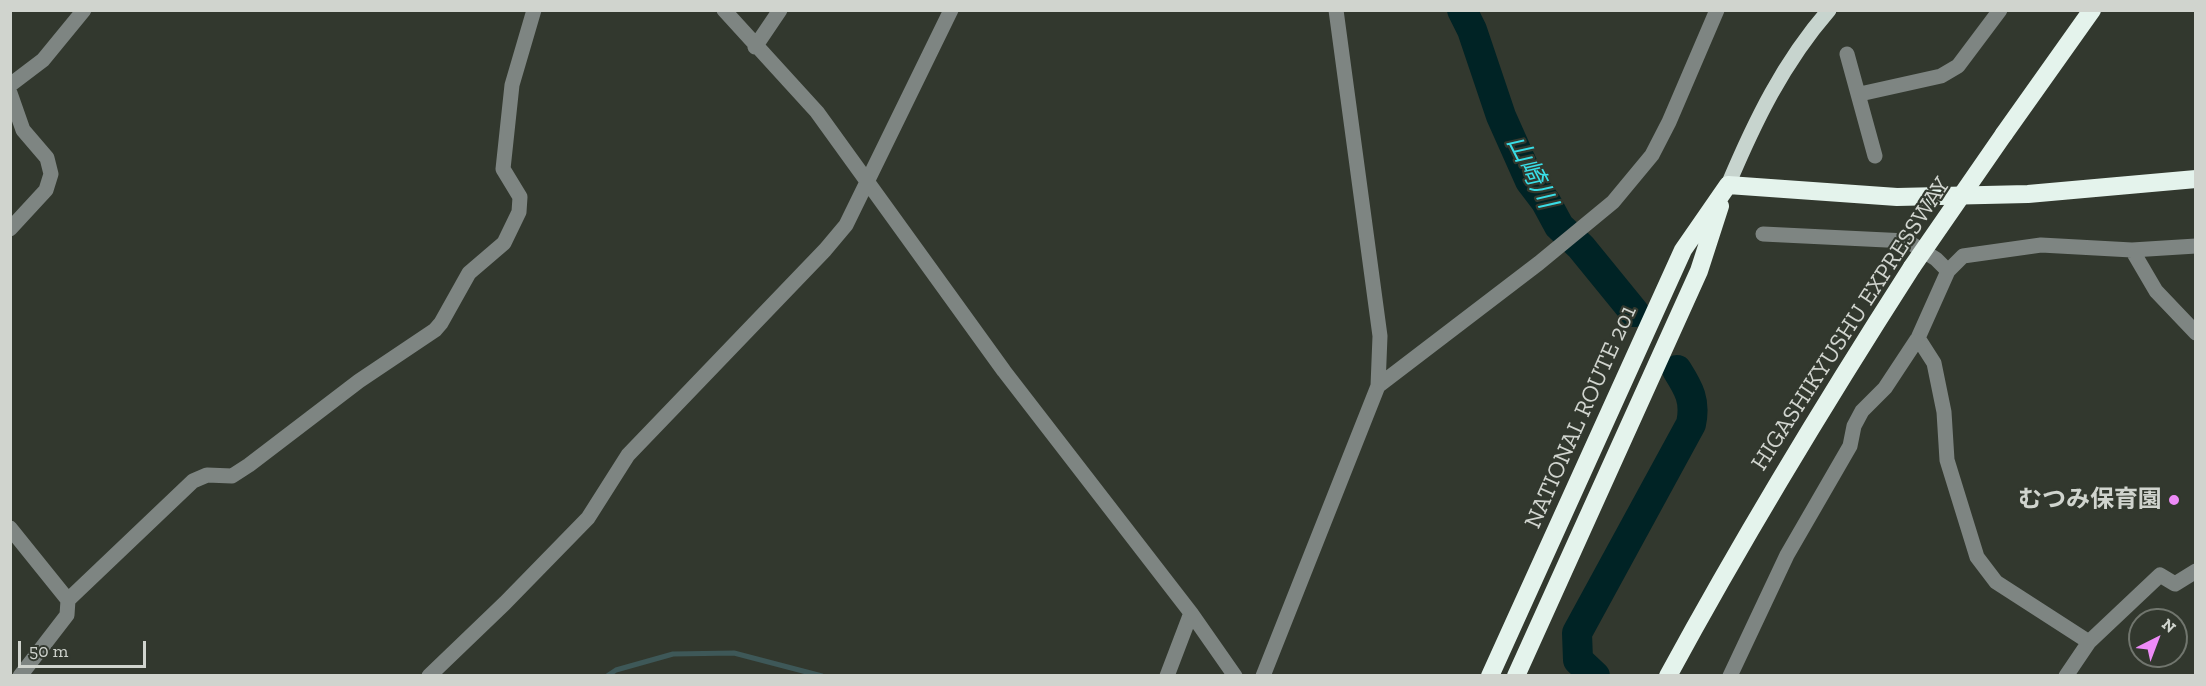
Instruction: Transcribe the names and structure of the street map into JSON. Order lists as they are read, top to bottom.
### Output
{
  "streets": {
    "highway": ["HIGASHIKYUSHU EXPRESSWAY", "NATIONAL ROUTE 201"]
  },
  "water": ["山崎川"],
  "places": ["むつみ保育園"],
  "scale_bar": "50 m",
  "north": "top right"
}
